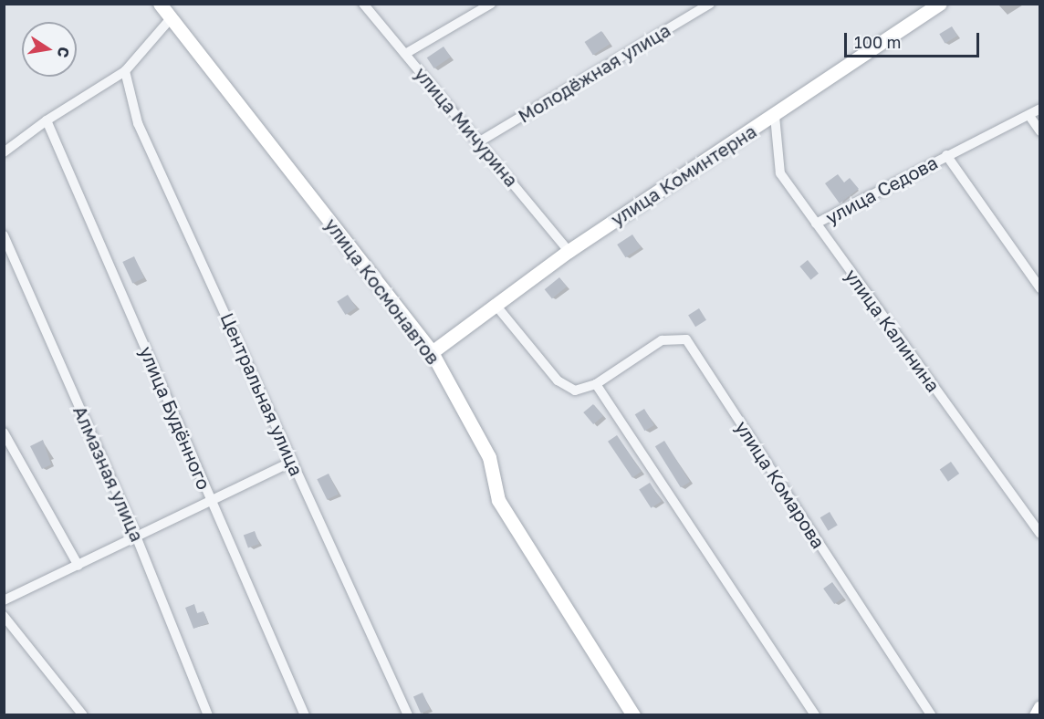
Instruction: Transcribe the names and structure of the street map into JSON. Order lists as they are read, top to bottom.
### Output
{
  "streets": {
    "street": [
      "Молодёжная улица",
      "улица Мичурина",
      "улица Коминтерна",
      "улица Седова",
      "улица Космонавтов",
      "улица Калинина",
      "Центральная улица",
      "улица Будённого",
      "Алмазная улица",
      "улица Комарова"
    ]
  },
  "crossings": [
    ["Молодёжная улица", "улица Мичурина"],
    ["улица Мичурина", "улица Коминтерна"],
    ["улица Коминтерна", "улица Космонавтов"],
    ["улица Коминтерна", "улица Калинина"],
    ["улица Коминтерна", "улица Комарова"],
    ["улица Седова", "улица Калинина"]
  ],
  "scale_bar": "100 m",
  "north": "right"
}
